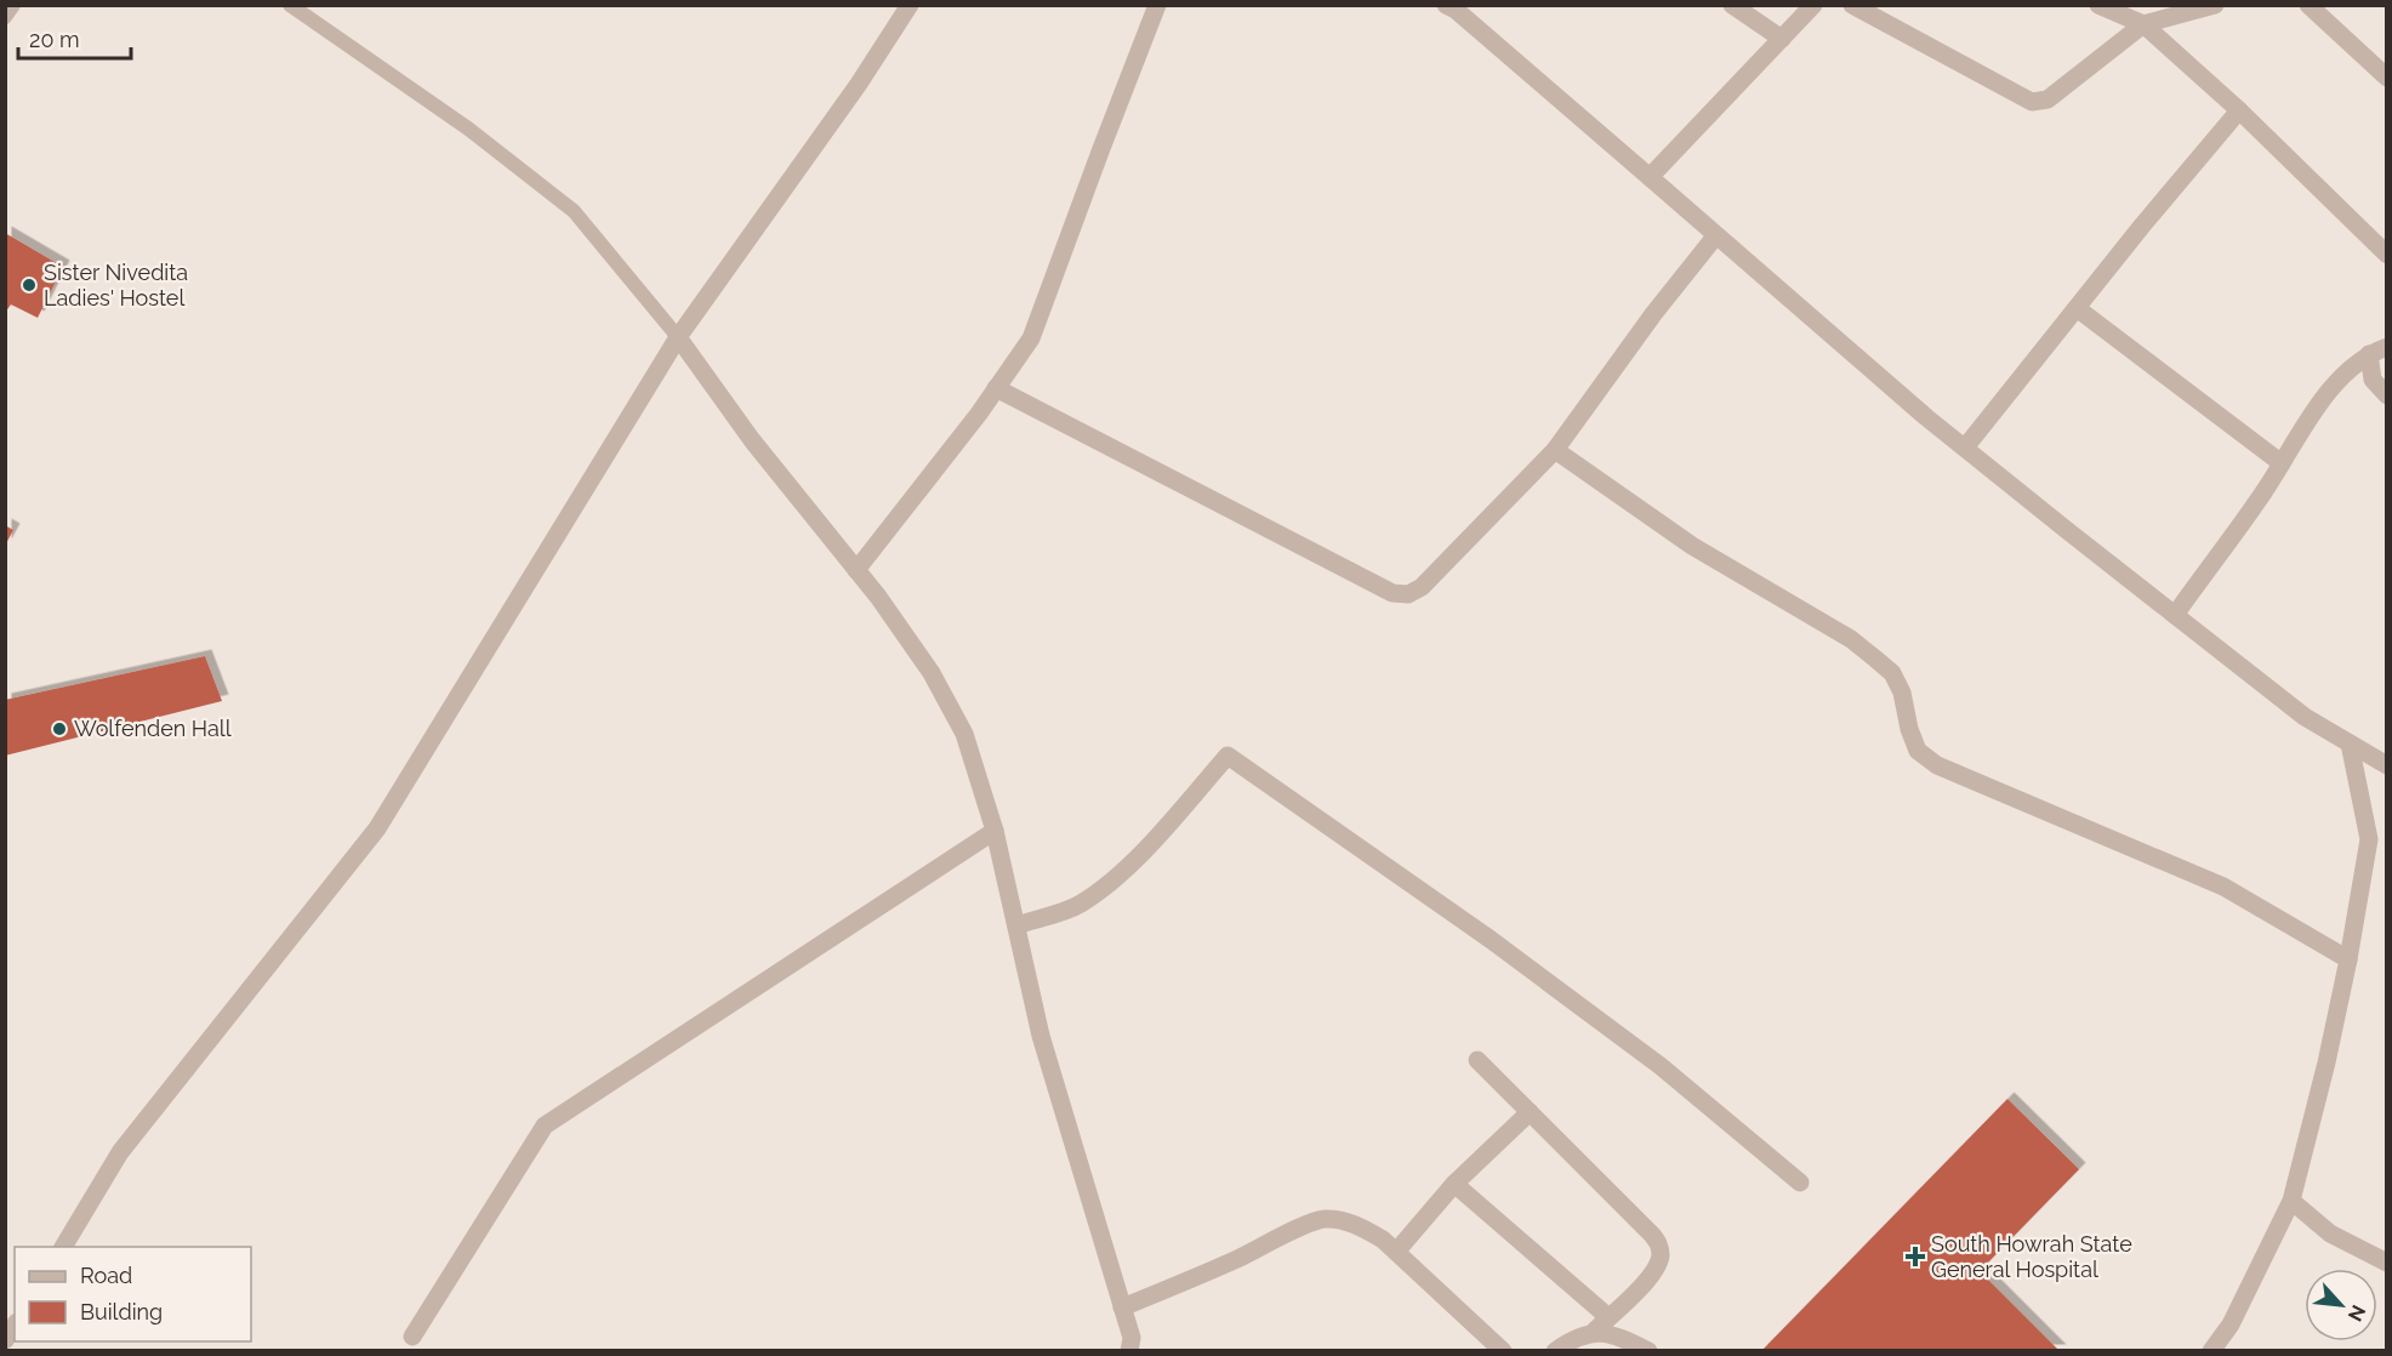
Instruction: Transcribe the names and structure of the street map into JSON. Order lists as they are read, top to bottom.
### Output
{
  "places": {
    "other": ["Sister Nivedita Ladies' Hostel", "Wolfenden Hall"],
    "health": ["South Howrah State General Hospital"]
  },
  "legend": ["Road", "Building"],
  "scale_bar": "20 m",
  "north": "bottom right"
}
